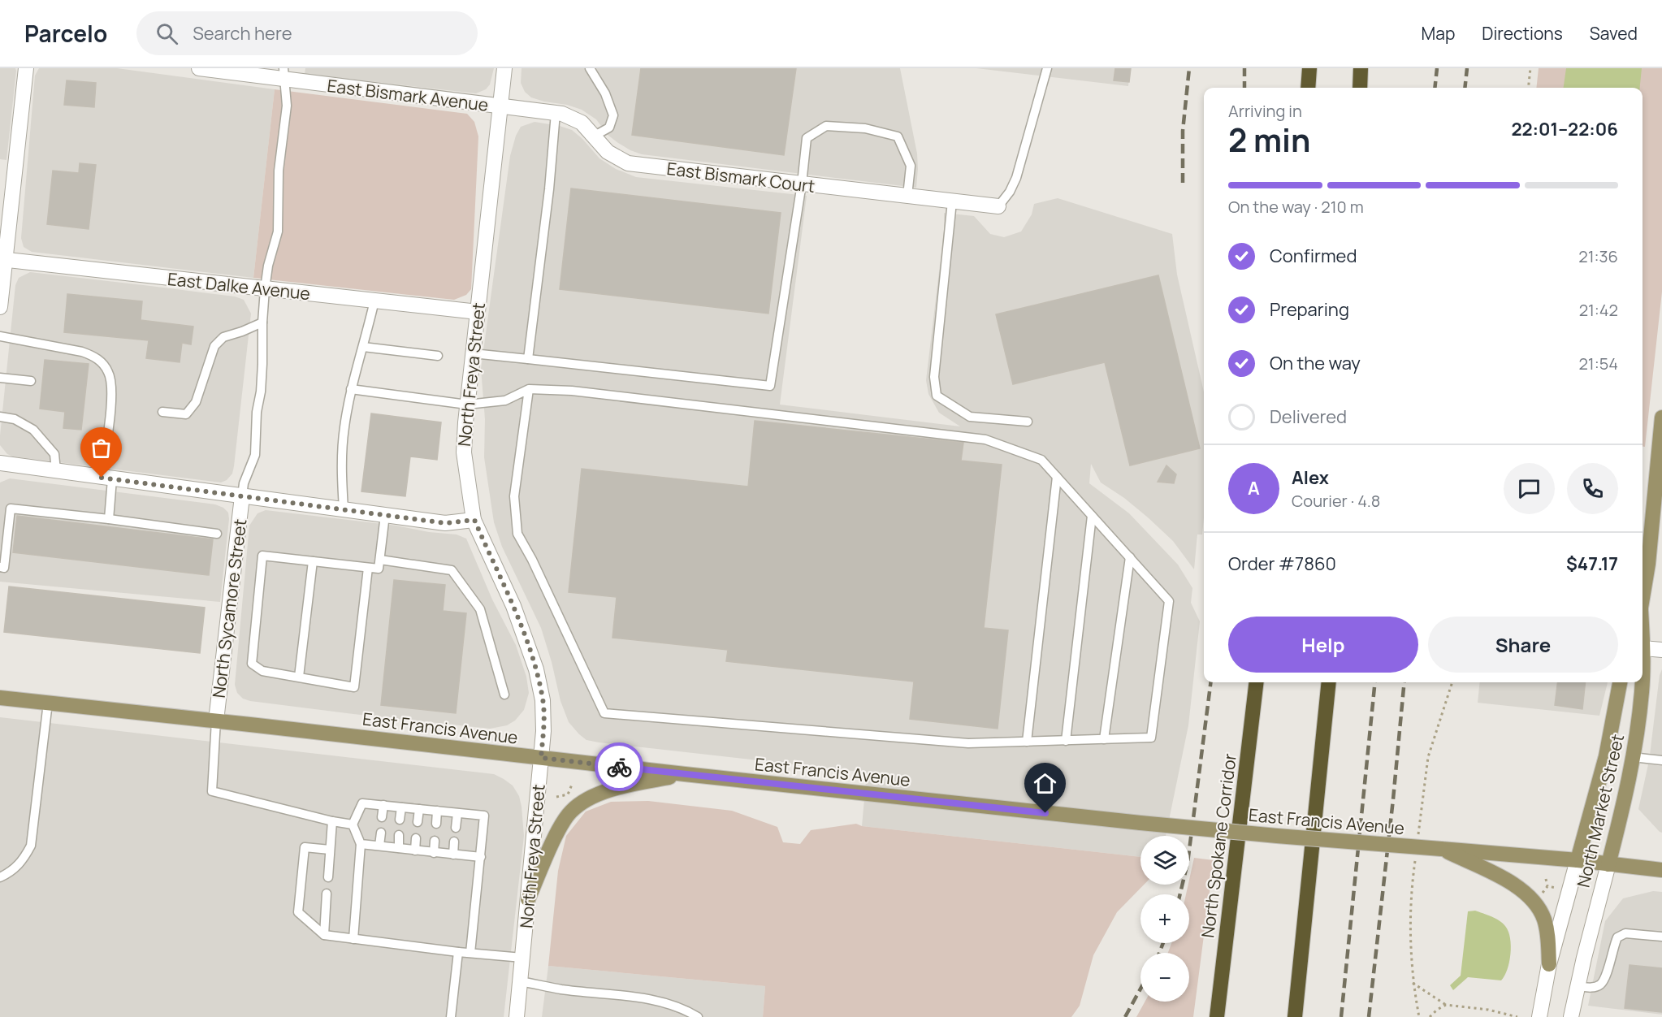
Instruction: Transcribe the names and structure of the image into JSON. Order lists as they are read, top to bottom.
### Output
{
  "streets": {
    "highway": ["North Spokane Corridor"],
    "main road": ["East Francis Avenue", "North Market Street"],
    "street": [
      "East Bismark Avenue",
      "East Bismark Court",
      "East Dalke Avenue",
      "North Freya Street",
      "North Sycamore Street"
    ]
  },
  "crossings": [
    ["East Bismark Avenue", "East Bismark Court"],
    ["East Bismark Avenue", "North Freya Street"],
    ["East Bismark Court", "North Freya Street"],
    ["East Dalke Avenue", "North Freya Street"],
    ["North Freya Street", "East Francis Avenue"],
    ["North Sycamore Street", "East Francis Avenue"],
    ["East Francis Avenue", "North Market Street"]
  ],
  "page": {
    "header": "Parcelo",
    "search": "Search here",
    "nav": ["Map", "Directions", "Saved"],
    "heading": ["2 min", "Arriving in", "22:01–22:06"],
    "panel": [
      "Alex",
      "Courier · 4.8",
      "Order #7860",
      "$47.17"
    ],
    "bar": "On the way · 210 m",
    "list": [
      ["Confirmed", "21:36"],
      ["Preparing", "21:42"],
      ["On the way", "21:54"],
      "Delivered"
    ],
    "round": "A",
    "buttons": ["Help", "Share"],
    "map_buttons": ["+", "−"]
  }
}
